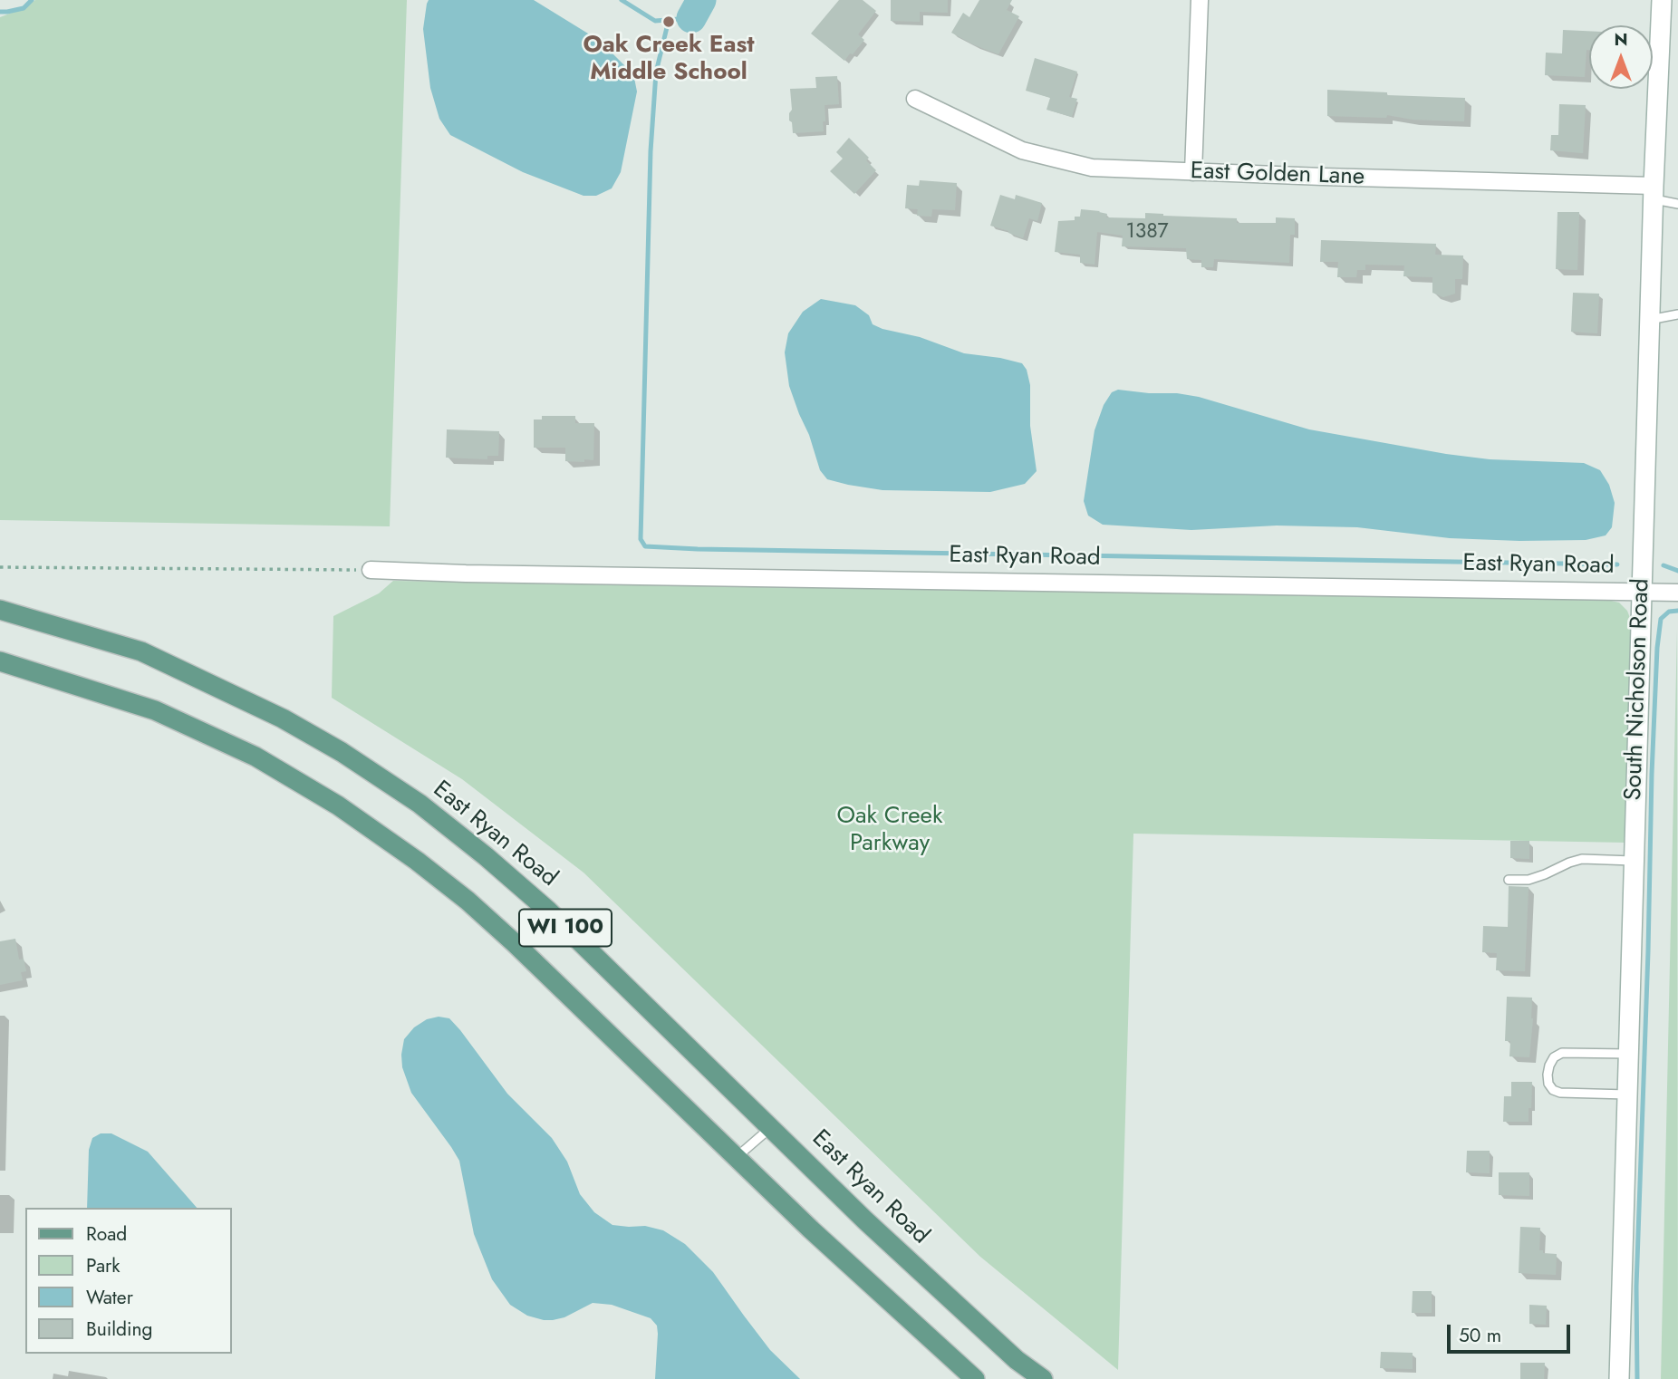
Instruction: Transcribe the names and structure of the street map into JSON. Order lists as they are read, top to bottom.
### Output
{
  "streets": {
    "main road": ["East Ryan Road", "WI 100"],
    "street": ["East Golden Lane", "South Nicholson Road"]
  },
  "crossings": [
    ["East Golden Lane", "South Nicholson Road"],
    ["East Ryan Road", "South Nicholson Road"]
  ],
  "parks": ["Oak Creek Parkway"],
  "places": ["Oak Creek East Middle School"],
  "house_numbers": ["1387"],
  "legend": [
    "Road",
    "Park",
    "Water",
    "Building"
  ],
  "scale_bar": "50 m",
  "north": "top"
}
